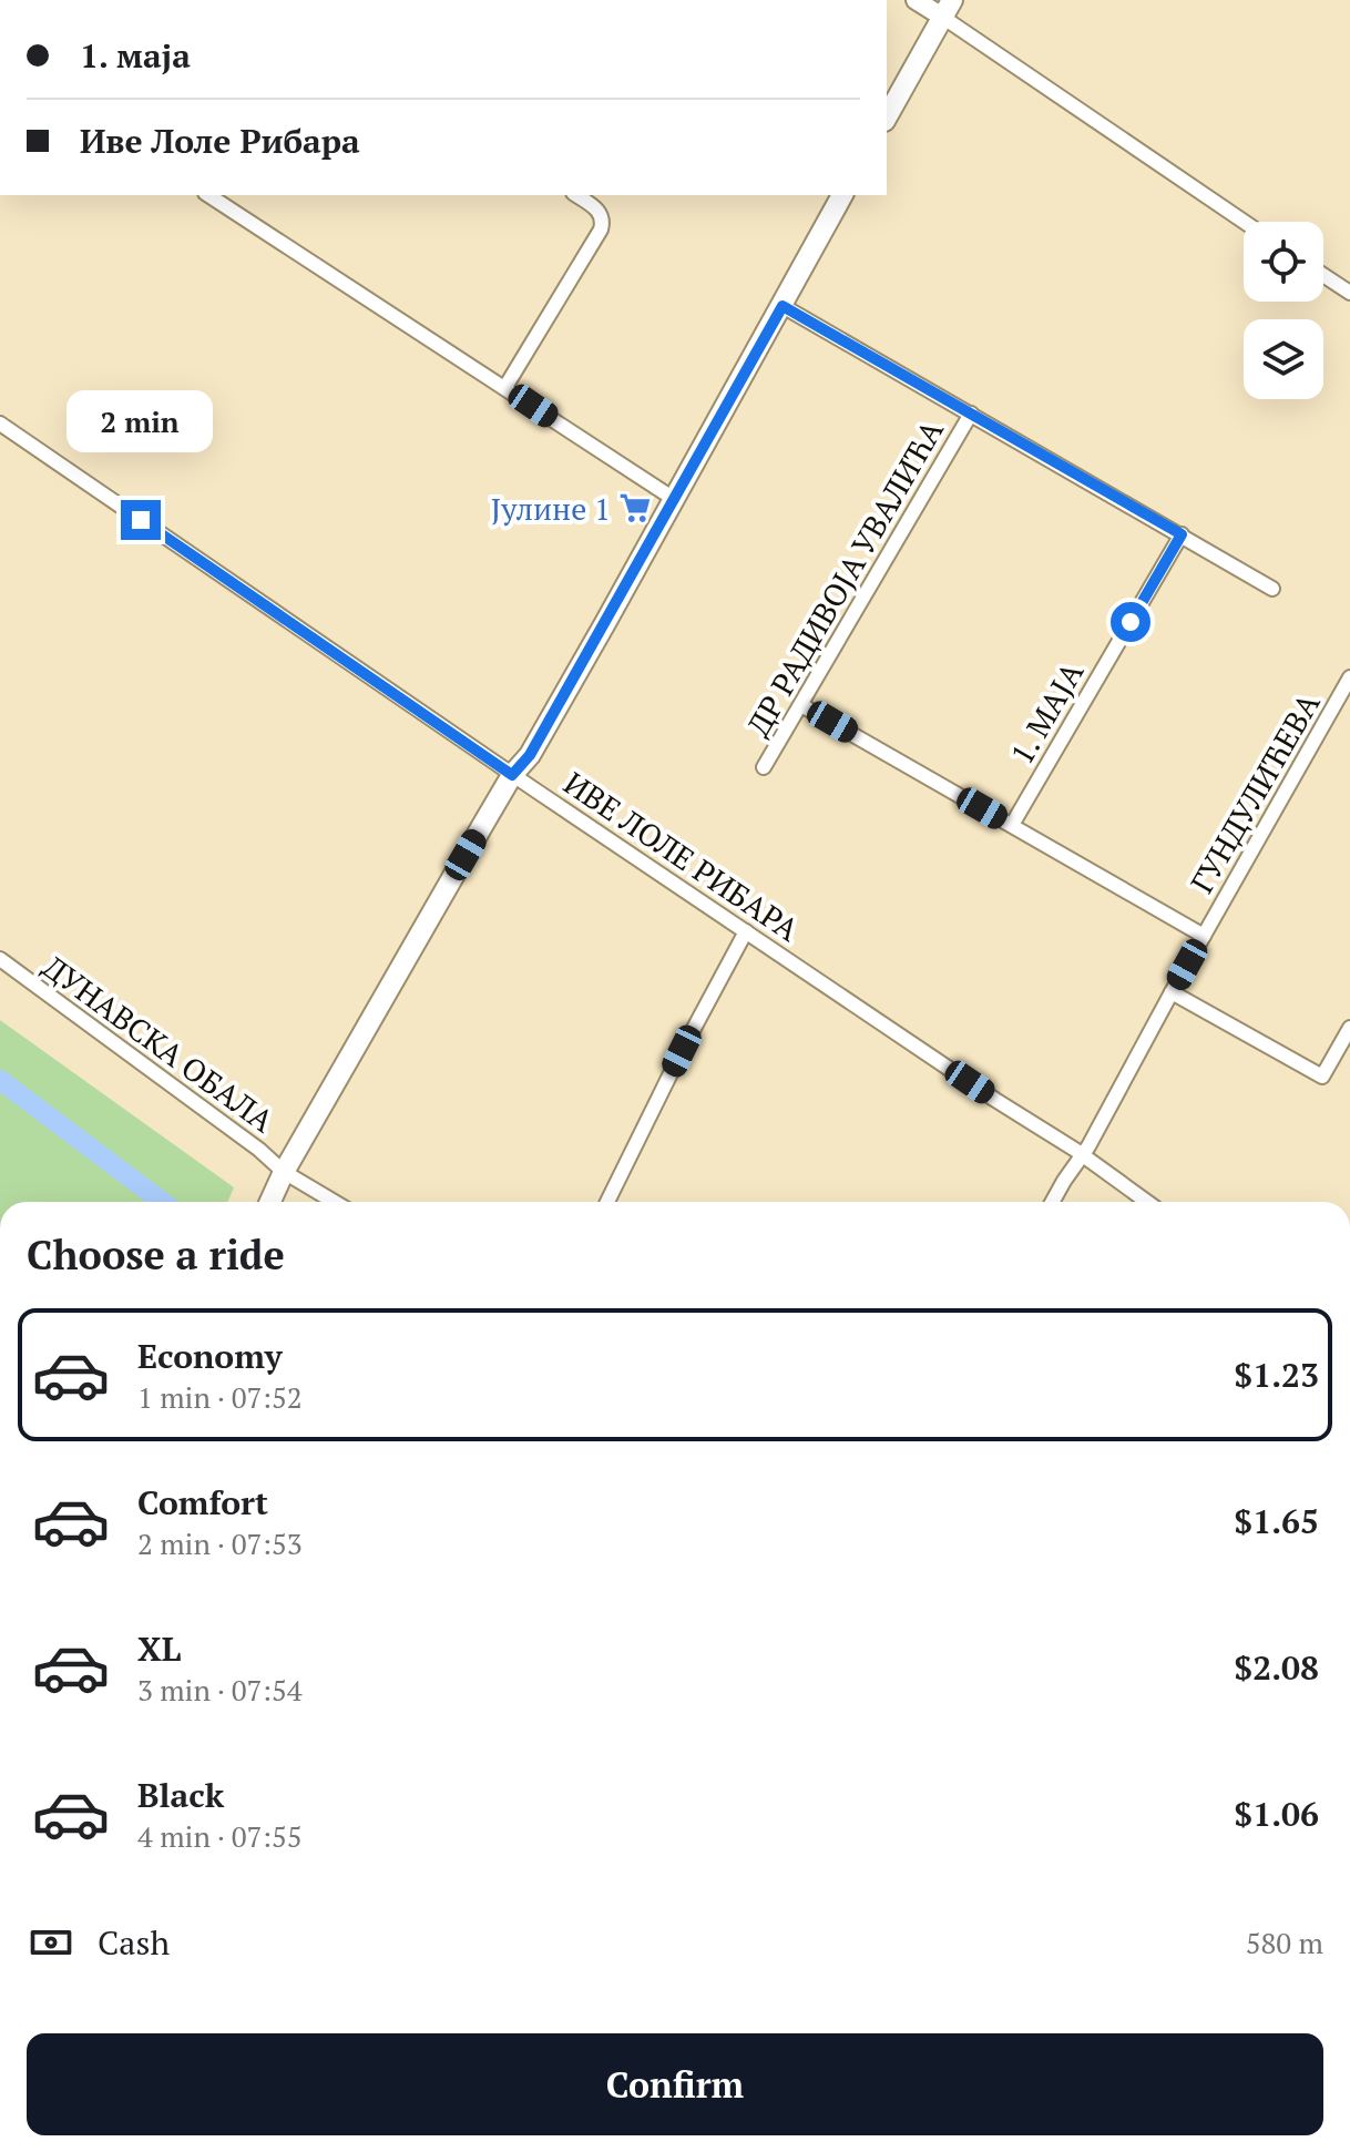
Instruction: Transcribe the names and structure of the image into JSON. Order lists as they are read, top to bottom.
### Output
{
  "streets": {
    "street": [
      "ДР РАДИВОЈА УВАЛИЋА",
      "1. МАЈА",
      "ГУНДУЛИЋЕВА",
      "ИВЕ ЛОЛЕ РИБАРА",
      "ДУНАВСКА ОБАЛА"
    ]
  },
  "crossings": [
    ["ГУНДУЛИЋЕВА", "ИВЕ ЛОЛЕ РИБАРА"]
  ],
  "places": {
    "supermarket": ["Јулине 1"]
  },
  "page": {
    "banner": ["1. маја", "Иве Лоле Рибара"],
    "bubble": "2 min",
    "heading": "Choose a ride",
    "list": [
      {
        "name": "Economy",
        "note": "1 min · 07:52",
        "value": "$1.23"
      },
      {
        "name": "Comfort",
        "note": "2 min · 07:53",
        "value": "$1.65"
      },
      {
        "name": "XL",
        "note": "3 min · 07:54",
        "value": "$2.08"
      },
      {
        "name": "Black",
        "note": "4 min · 07:55",
        "value": "$1.06"
      }
    ],
    "pay": ["Cash", "580 m"],
    "buttons": "Confirm"
  }
}
